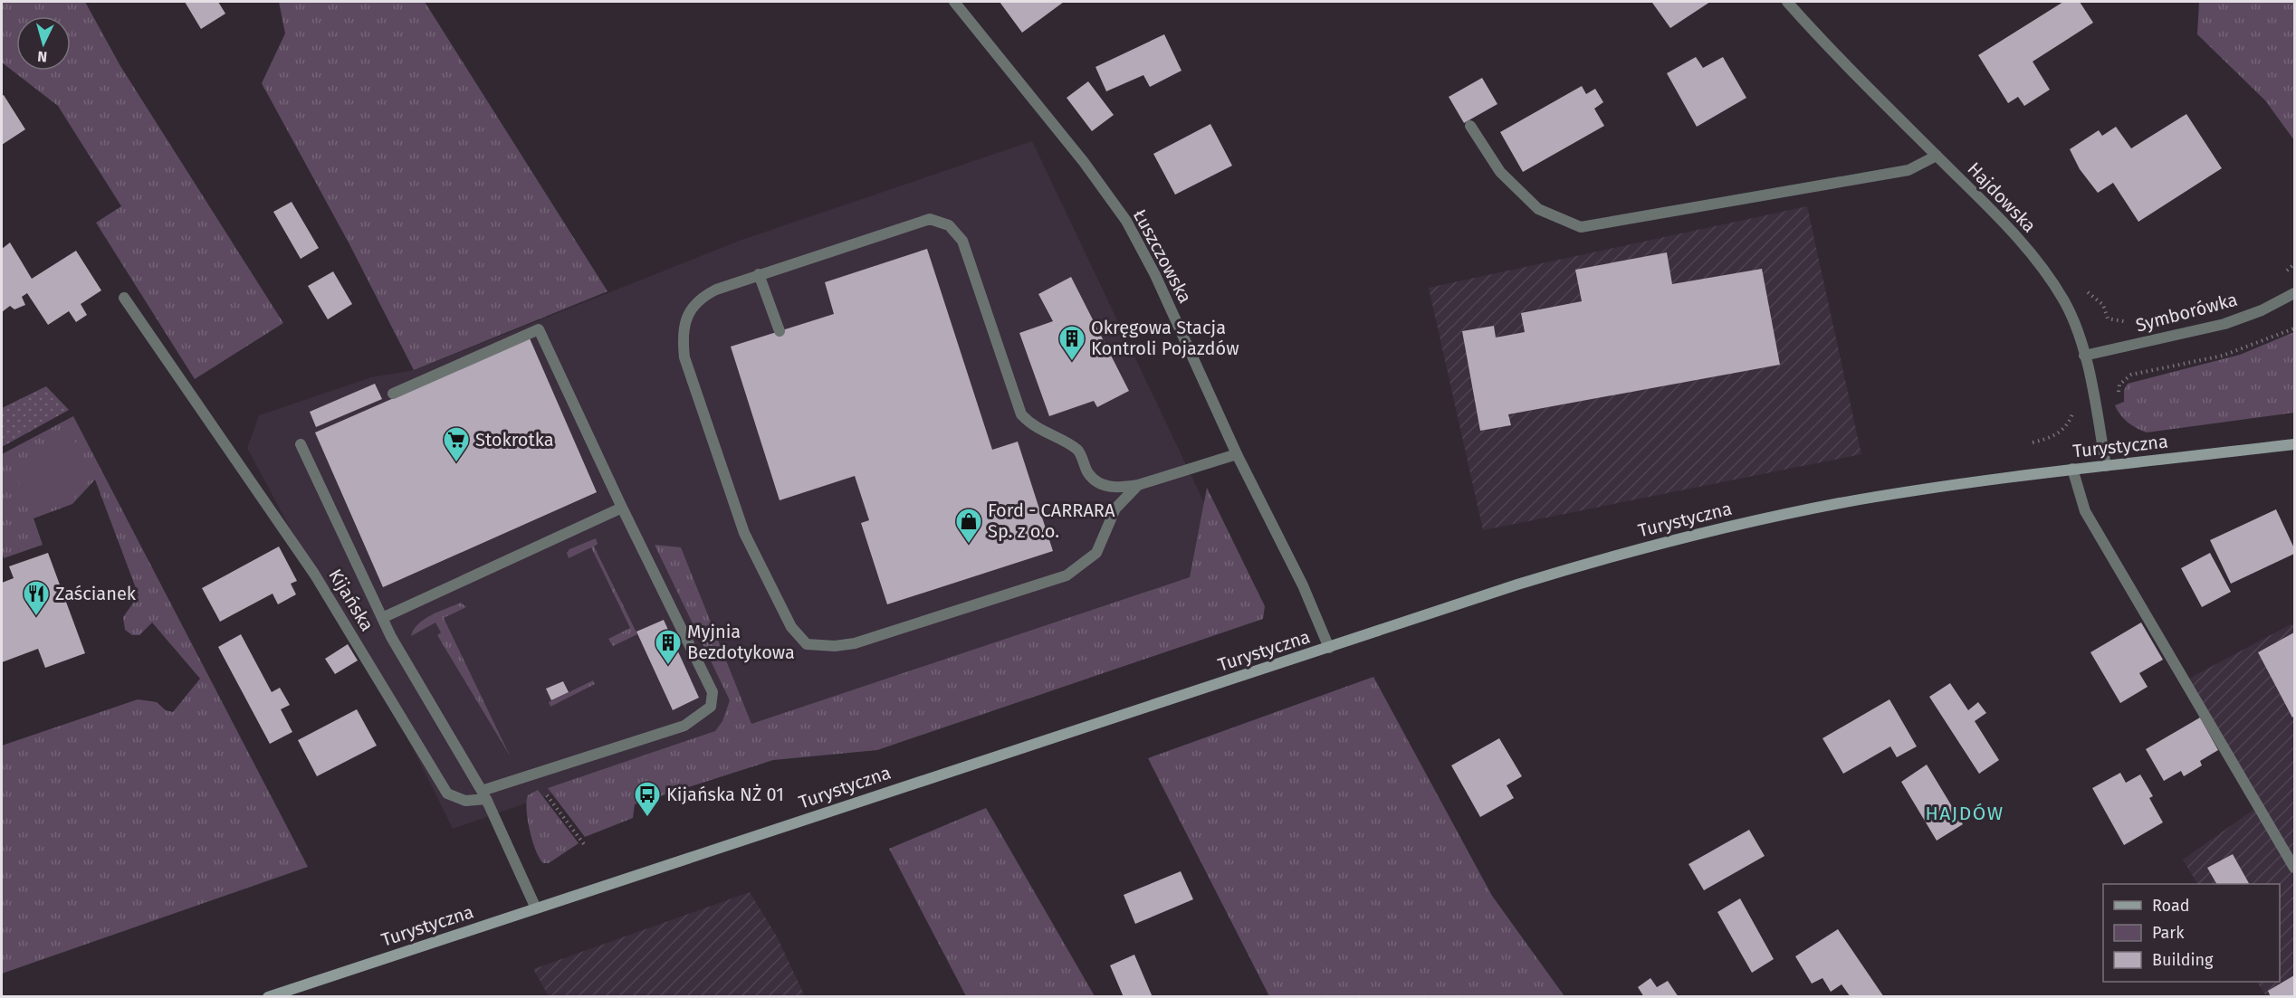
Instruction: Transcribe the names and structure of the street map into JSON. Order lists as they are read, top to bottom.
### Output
{
  "streets": {
    "main road": ["Turystyczna"],
    "street": [
      "Hajdowska",
      "Łuszczowska",
      "Symborówka",
      "Kijańska"
    ]
  },
  "crossings": [
    ["Hajdowska", "Symborówka"],
    ["Hajdowska", "Turystyczna"],
    ["Łuszczowska", "Turystyczna"]
  ],
  "districts": ["HAJDÓW"],
  "places": {
    "building": ["Okręgowa Stacja Kontroli Pojazdów", "Myjnia Bezdotykowa"],
    "supermarket": ["Stokrotka"],
    "shop": ["Ford - CARRARA Sp. z o.o."],
    "restaurant": ["Zaścianek"],
    "bus stop": ["Kijańska NŻ 01"]
  },
  "legend": ["Road", "Park", "Building"],
  "north": "bottom"
}
